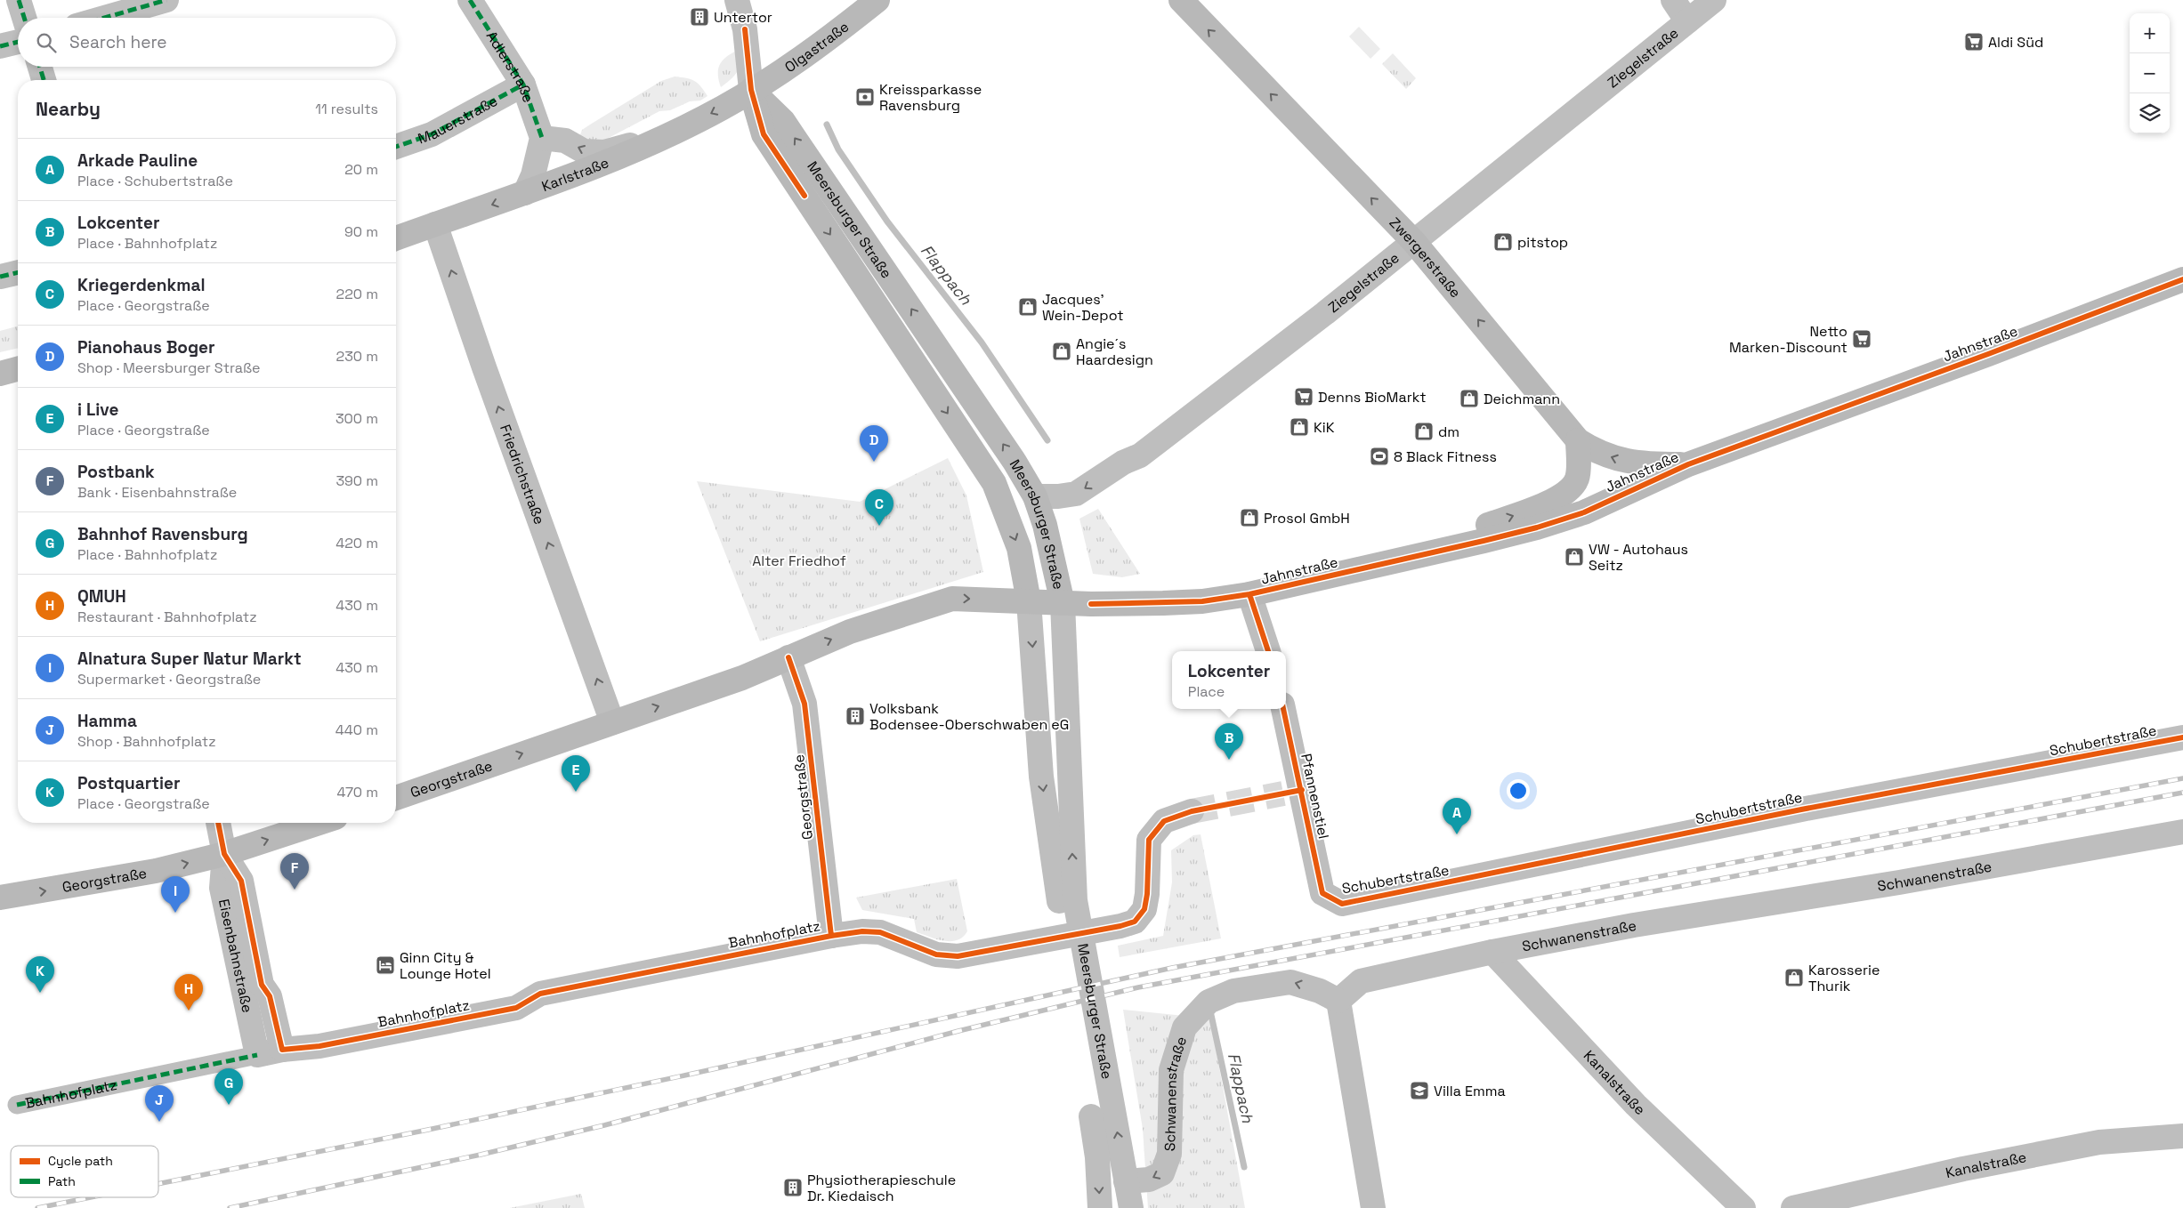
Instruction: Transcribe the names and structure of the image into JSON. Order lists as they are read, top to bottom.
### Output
{
  "streets": {
    "main road": [
      "Olgastraße",
      "Karlstraße",
      "Meersburger Straße",
      "Zwergerstraße",
      "Jahnstraße",
      "Georgstraße"
    ],
    "street": [
      "Ziegelstraße",
      "Adlerstraße",
      "Mauerstraße",
      "Friedrichstraße",
      "Schubertstraße",
      "Pfannenstiel",
      "Schwanenstraße",
      "Bahnhofplatz",
      "Eisenbahnstraße",
      "Kanalstraße"
    ]
  },
  "crossings": [
    ["Olgastraße", "Karlstraße"],
    ["Olgastraße", "Meersburger Straße"],
    ["Ziegelstraße", "Meersburger Straße"],
    ["Ziegelstraße", "Zwergerstraße"],
    ["Adlerstraße", "Mauerstraße"],
    ["Karlstraße", "Meersburger Straße"],
    ["Karlstraße", "Friedrichstraße"],
    ["Meersburger Straße", "Jahnstraße"],
    ["Meersburger Straße", "Georgstraße"],
    ["Meersburger Straße", "Schwanenstraße"],
    ["Zwergerstraße", "Jahnstraße"],
    ["Jahnstraße", "Georgstraße"],
    ["Friedrichstraße", "Georgstraße"],
    ["Schubertstraße", "Pfannenstiel"],
    ["Georgstraße", "Bahnhofplatz"],
    ["Georgstraße", "Eisenbahnstraße"],
    ["Schwanenstraße", "Kanalstraße"],
    ["Bahnhofplatz", "Eisenbahnstraße"]
  ],
  "one_way": [
    "Ziegelstraße",
    "Karlstraße",
    "Zwergerstraße",
    "Friedrichstraße",
    "Georgstraße"
  ],
  "water": ["Flappach"],
  "parks": ["Alter Friedhof"],
  "places": {
    "building": ["Untertor", "Volksbank Bodensee-Oberschwaben eG", "Physiotherapieschule Dr. Kiedaisch"],
    "supermarket": ["Aldi Süd", "Netto Marken-Discount", "Denns BioMarkt"],
    "bank": ["Kreissparkasse Ravensburg"],
    "shop": [
      "pitstop",
      "Jacques' Wein-Depot",
      "Angie´s Haardesign",
      "Deichmann",
      "KiK",
      "dm",
      "Prosol GmbH",
      "VW - Autohaus Seitz",
      "Karosserie Thurik"
    ],
    "sports": ["8 Black Fitness"],
    "hotel": ["Ginn City & Lounge Hotel"],
    "school or university": ["Villa Emma"]
  },
  "legend": ["Cycle path", "Path"],
  "page": {
    "map_buttons": ["+", "−"],
    "search": "Search here",
    "heading": ["Nearby", "11 results"],
    "list": [
      {
        "mark": "A",
        "name": "Arkade Pauline",
        "note": "Place · Schubertstraße",
        "value": "20 m"
      },
      {
        "mark": "B",
        "name": "Lokcenter",
        "note": "Place · Bahnhofplatz",
        "value": "90 m"
      },
      {
        "mark": "C",
        "name": "Kriegerdenkmal",
        "note": "Place · Georgstraße",
        "value": "220 m"
      },
      {
        "mark": "D",
        "name": "Pianohaus Boger",
        "note": "Shop · Meersburger Straße",
        "value": "230 m"
      },
      {
        "mark": "E",
        "name": "i Live",
        "note": "Place · Georgstraße",
        "value": "300 m"
      },
      {
        "mark": "F",
        "name": "Postbank",
        "note": "Bank · Eisenbahnstraße",
        "value": "390 m"
      },
      {
        "mark": "G",
        "name": "Bahnhof Ravensburg",
        "note": "Place · Bahnhofplatz",
        "value": "420 m"
      },
      {
        "mark": "H",
        "name": "QMUH",
        "note": "Restaurant · Bahnhofplatz",
        "value": "430 m"
      },
      {
        "mark": "I",
        "name": "Alnatura Super Natur Markt",
        "note": "Supermarket · Georgstraße",
        "value": "430 m"
      },
      {
        "mark": "J",
        "name": "Hamma",
        "note": "Shop · Bahnhofplatz",
        "value": "440 m"
      },
      {
        "mark": "K",
        "name": "Postquartier",
        "note": "Place · Georgstraße",
        "value": "470 m"
      }
    ],
    "pins": [
      "D",
      "C",
      "B",
      "E",
      "A",
      "F",
      "I",
      "K",
      "H",
      "G",
      "J"
    ],
    "popup": ["Lokcenter", "Place"]
  }
}
